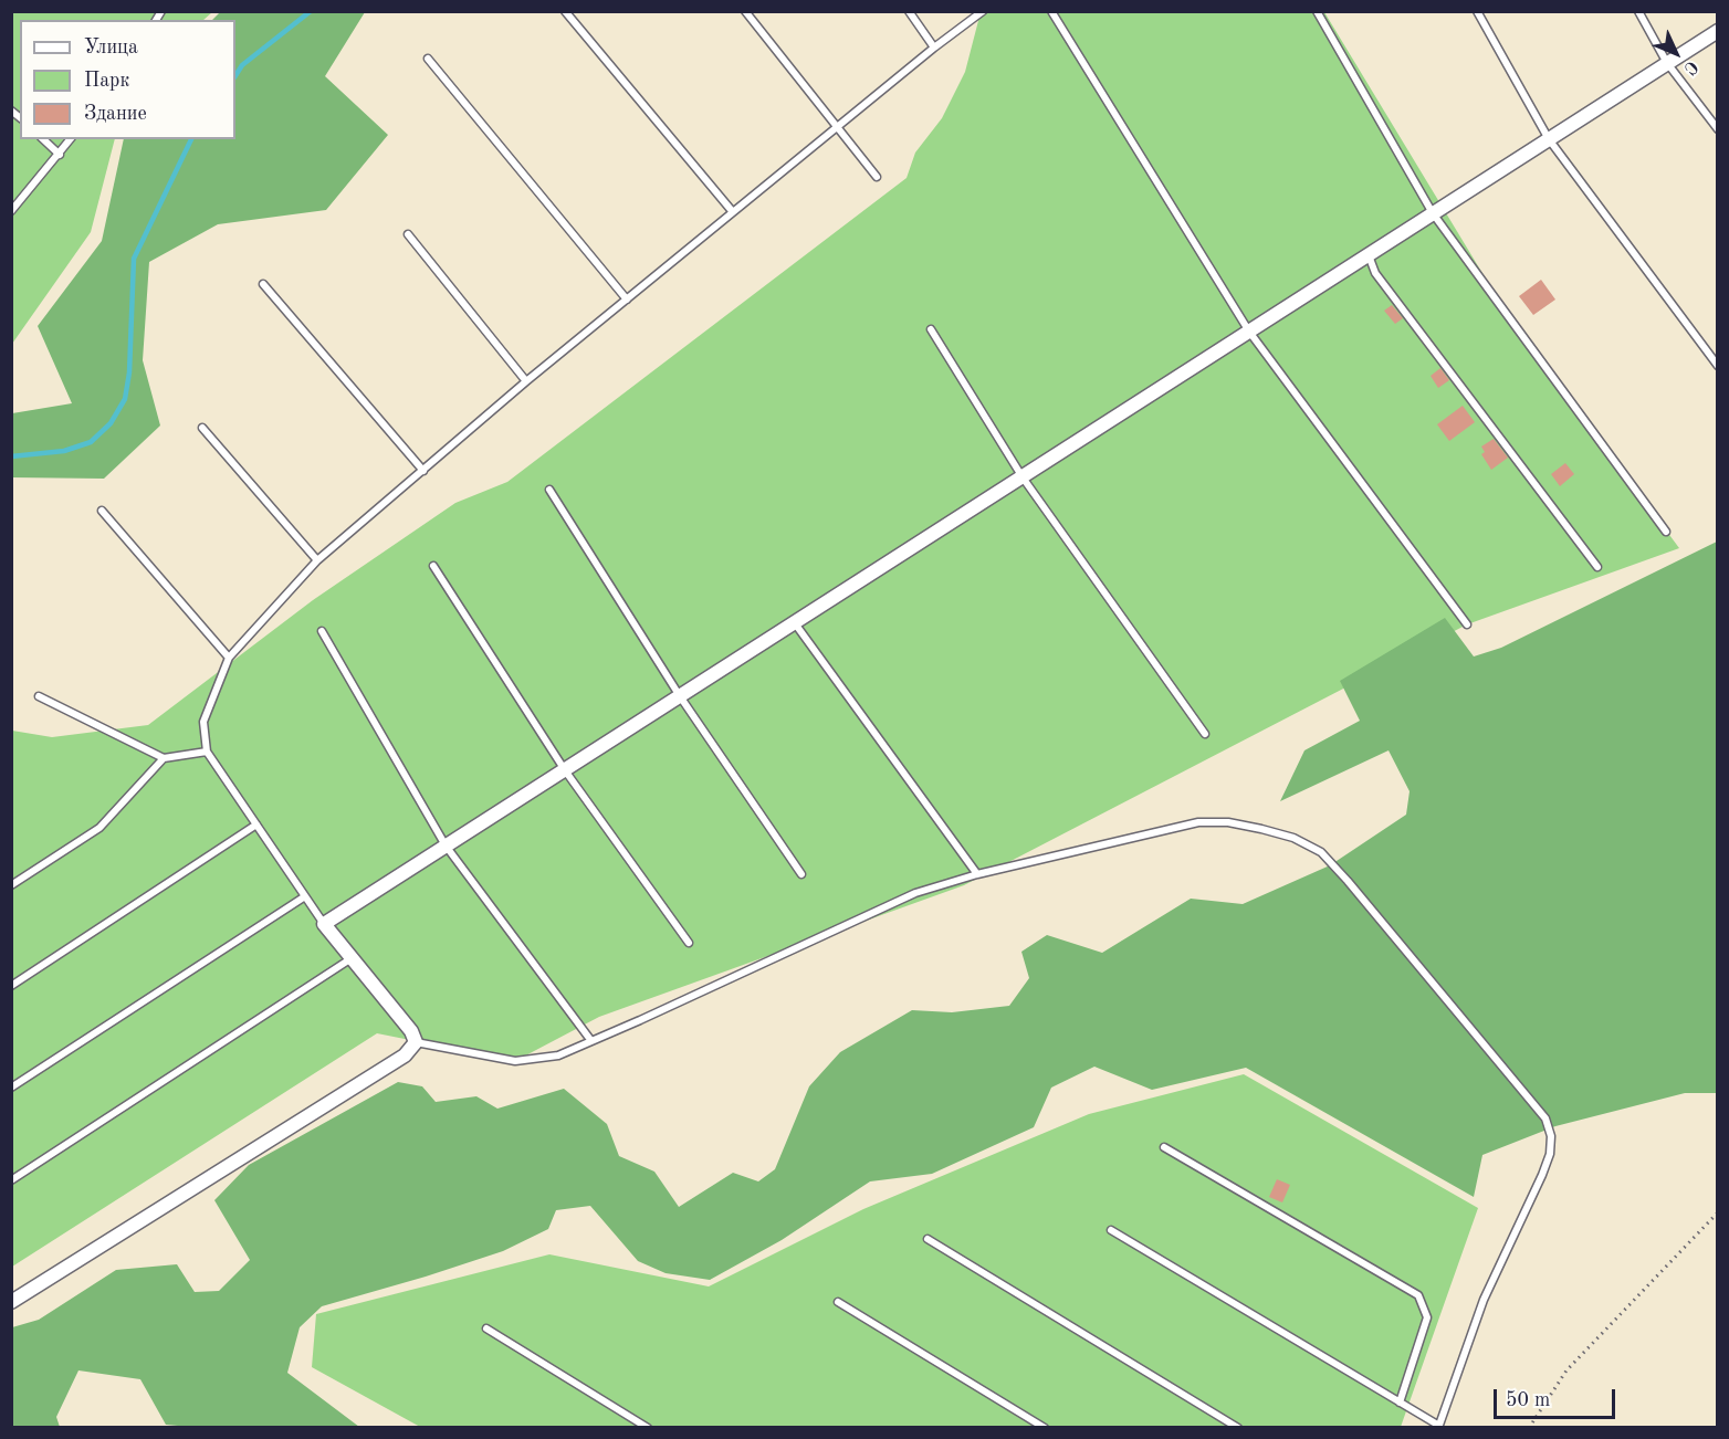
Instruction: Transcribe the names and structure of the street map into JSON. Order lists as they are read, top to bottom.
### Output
{
  "legend": ["Улица", "Парк", "Здание"],
  "scale_bar": "50 m",
  "north": "bottom right"
}
